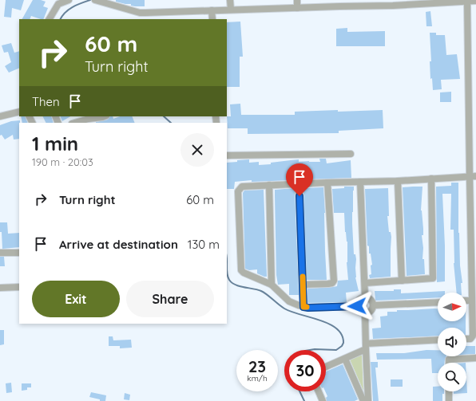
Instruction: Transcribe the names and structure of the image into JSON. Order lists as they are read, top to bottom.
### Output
{
  "north": "right",
  "page": {
    "turn": ["60 m", "Turn right"],
    "then": "Then",
    "heading": ["1 min", "190 m · 20:03"],
    "list": [
      {
        "name": "Turn right",
        "value": "60 m"
      },
      {
        "name": "Arrive at destination",
        "value": "130 m"
      }
    ],
    "buttons": ["Exit", "Share"],
    "speed": "23 km/h",
    "limit": "30"
  }
}
